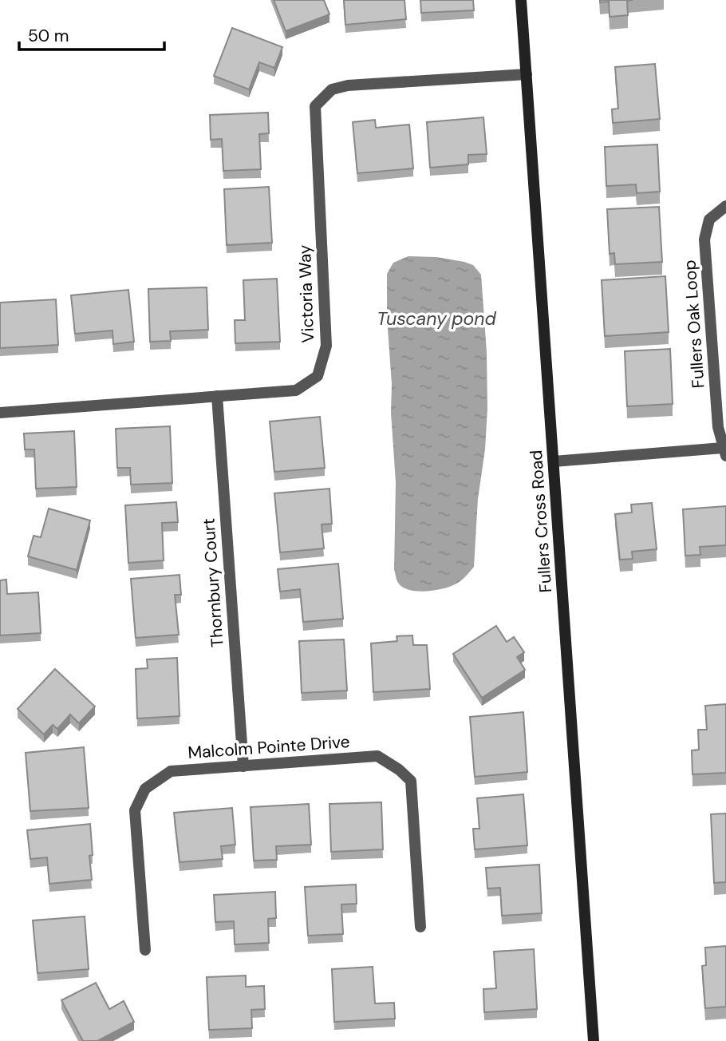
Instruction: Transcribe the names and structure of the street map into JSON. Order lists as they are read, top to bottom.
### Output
{
  "streets": {
    "street": [
      "Victoria Way",
      "Fullers Oak Loop",
      "Fullers Cross Road",
      "Thornbury Court",
      "Malcolm Pointe Drive"
    ]
  },
  "crossings": [
    ["Victoria Way", "Fullers Cross Road"],
    ["Victoria Way", "Thornbury Court"],
    ["Fullers Oak Loop", "Fullers Cross Road"],
    ["Thornbury Court", "Malcolm Pointe Drive"]
  ],
  "water": ["Tuscany pond"],
  "scale_bar": "50 m"
}
